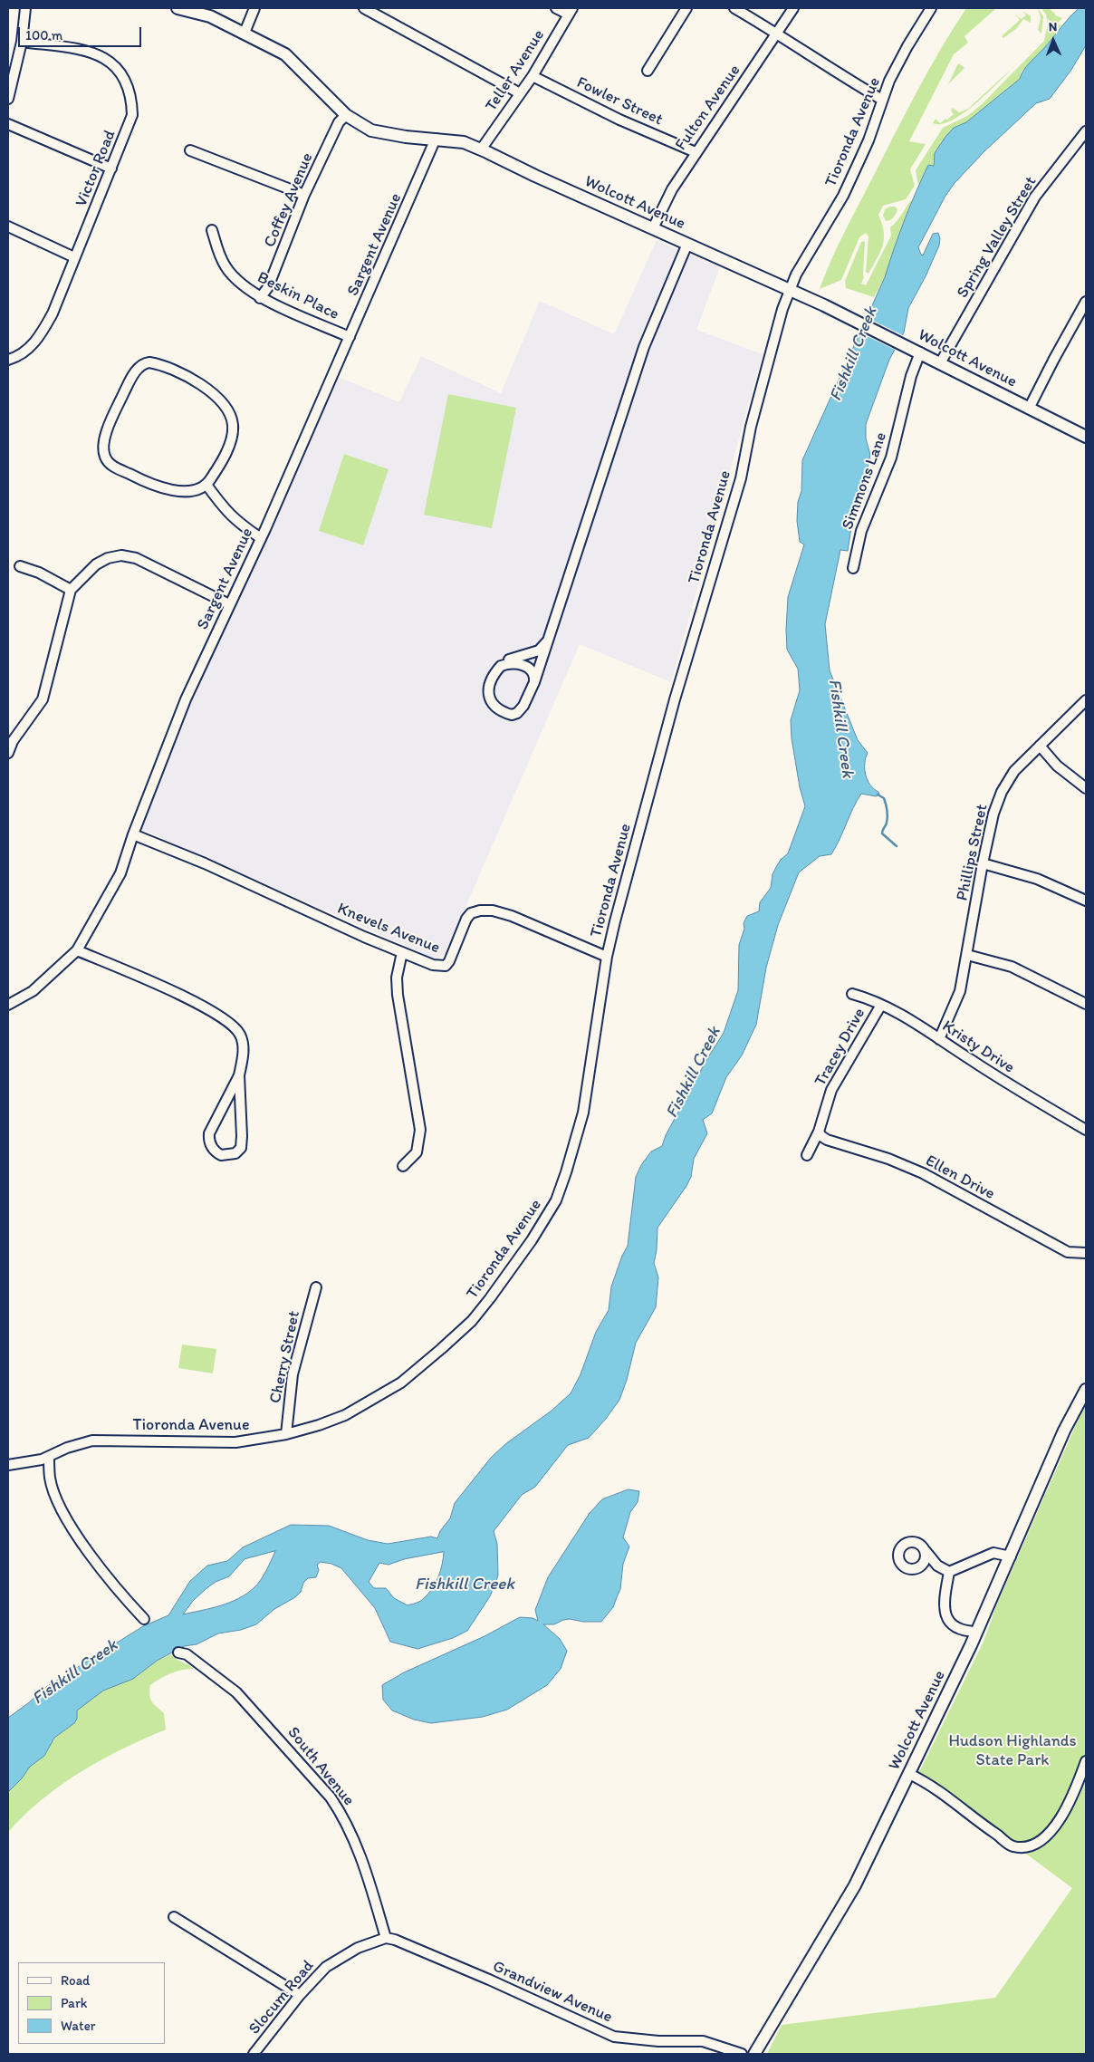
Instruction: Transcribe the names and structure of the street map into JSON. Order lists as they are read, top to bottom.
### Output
{
  "streets": {
    "main road": ["Wolcott Avenue"],
    "street": [
      "Teller Avenue",
      "Fowler Street",
      "Fulton Avenue",
      "Tioronda Avenue",
      "Victor Road",
      "Coffey Avenue",
      "Spring Valley Street",
      "Sargent Avenue",
      "Beskin Place",
      "Simmons Lane",
      "Phillips Street",
      "Knevels Avenue",
      "Tracey Drive",
      "Kristy Drive",
      "Ellen Drive",
      "Cherry Street",
      "South Avenue",
      "Grandview Avenue",
      "Slocum Road"
    ]
  },
  "crossings": [
    ["Teller Avenue", "Fowler Street"],
    ["Teller Avenue", "Wolcott Avenue"],
    ["Fowler Street", "Fulton Avenue"],
    ["Fulton Avenue", "Wolcott Avenue"],
    ["Tioronda Avenue", "Wolcott Avenue"],
    ["Tioronda Avenue", "Knevels Avenue"],
    ["Tioronda Avenue", "Cherry Street"],
    ["Coffey Avenue", "Wolcott Avenue"],
    ["Coffey Avenue", "Beskin Place"],
    ["Wolcott Avenue", "Spring Valley Street"],
    ["Wolcott Avenue", "Sargent Avenue"],
    ["Wolcott Avenue", "Simmons Lane"],
    ["Sargent Avenue", "Beskin Place"],
    ["Sargent Avenue", "Knevels Avenue"],
    ["Phillips Street", "Kristy Drive"],
    ["Tracey Drive", "Kristy Drive"],
    ["Tracey Drive", "Ellen Drive"],
    ["South Avenue", "Grandview Avenue"],
    ["South Avenue", "Slocum Road"],
    ["Grandview Avenue", "Slocum Road"]
  ],
  "water": ["Fishkill Creek"],
  "parks": ["Hudson Highlands State Park"],
  "legend": ["Road", "Park", "Water"],
  "scale_bar": "100 m",
  "north": "top"
}
